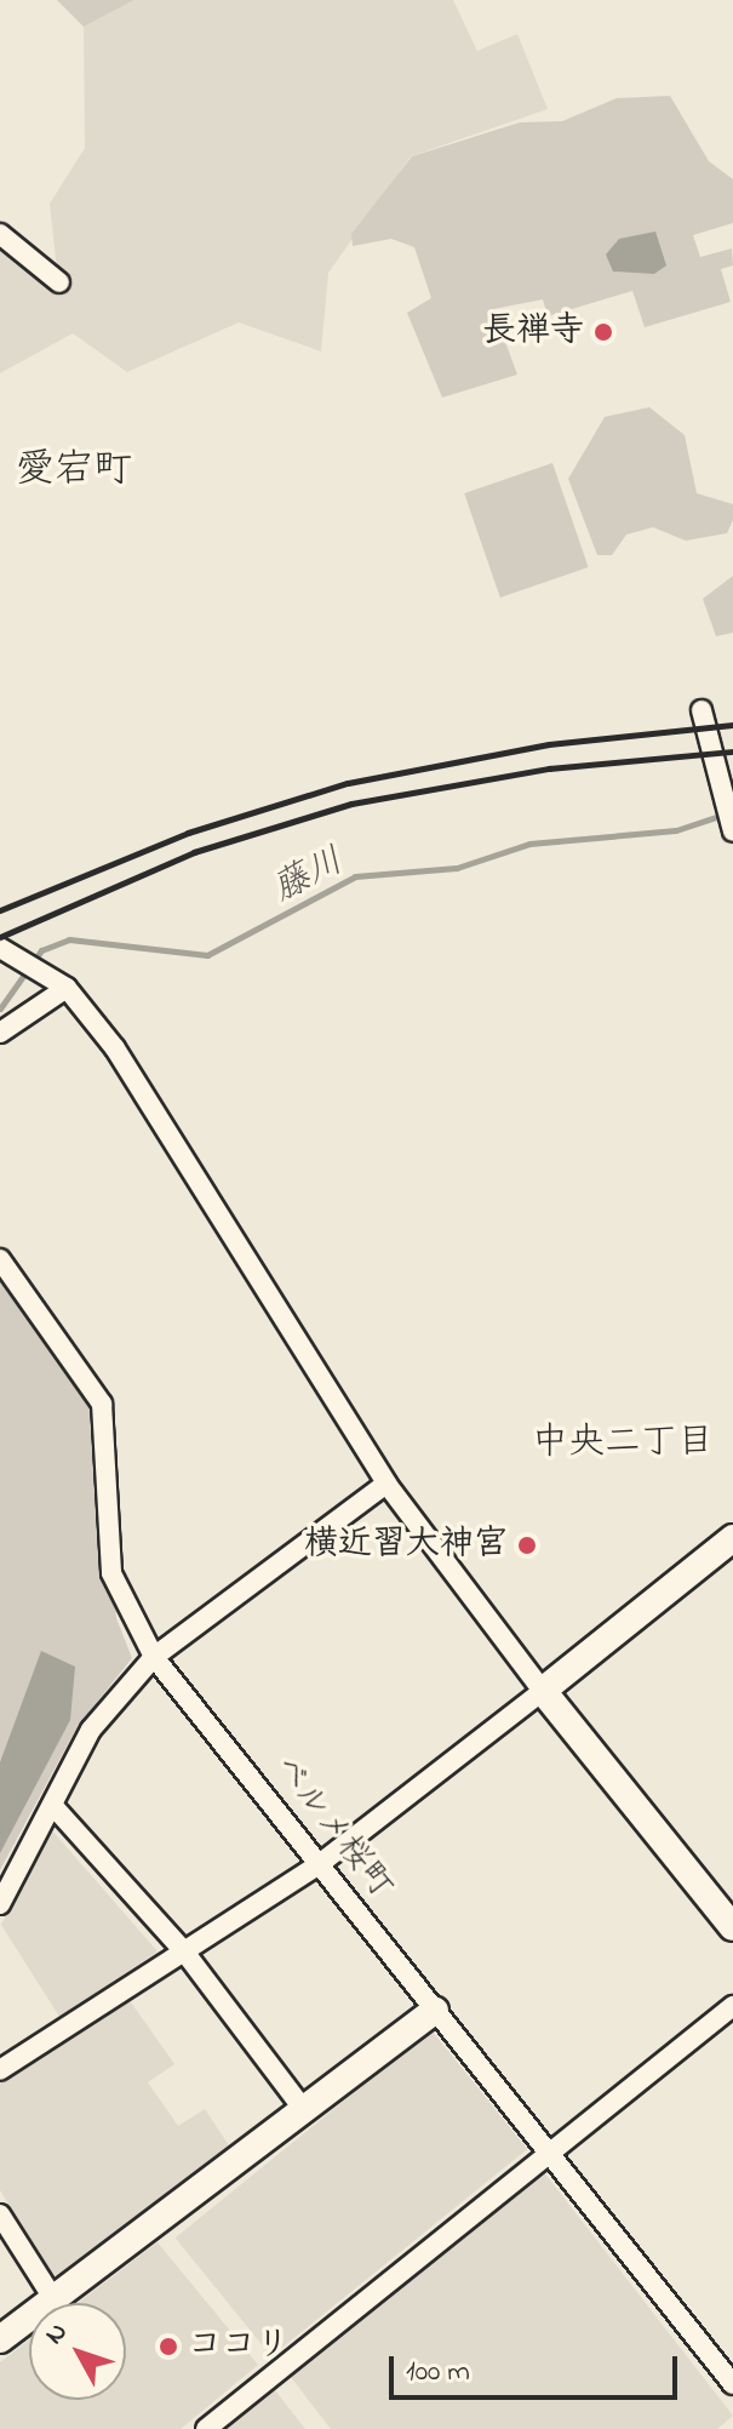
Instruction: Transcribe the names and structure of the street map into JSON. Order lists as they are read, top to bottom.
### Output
{
  "streets": {
    "street": ["ベルメ桜町"]
  },
  "districts": ["愛宕町", "中央二丁目"],
  "water": ["藤川"],
  "places": ["長禅寺", "横近習大神宮", "ココリ"],
  "scale_bar": "100 m",
  "north": "top left"
}
